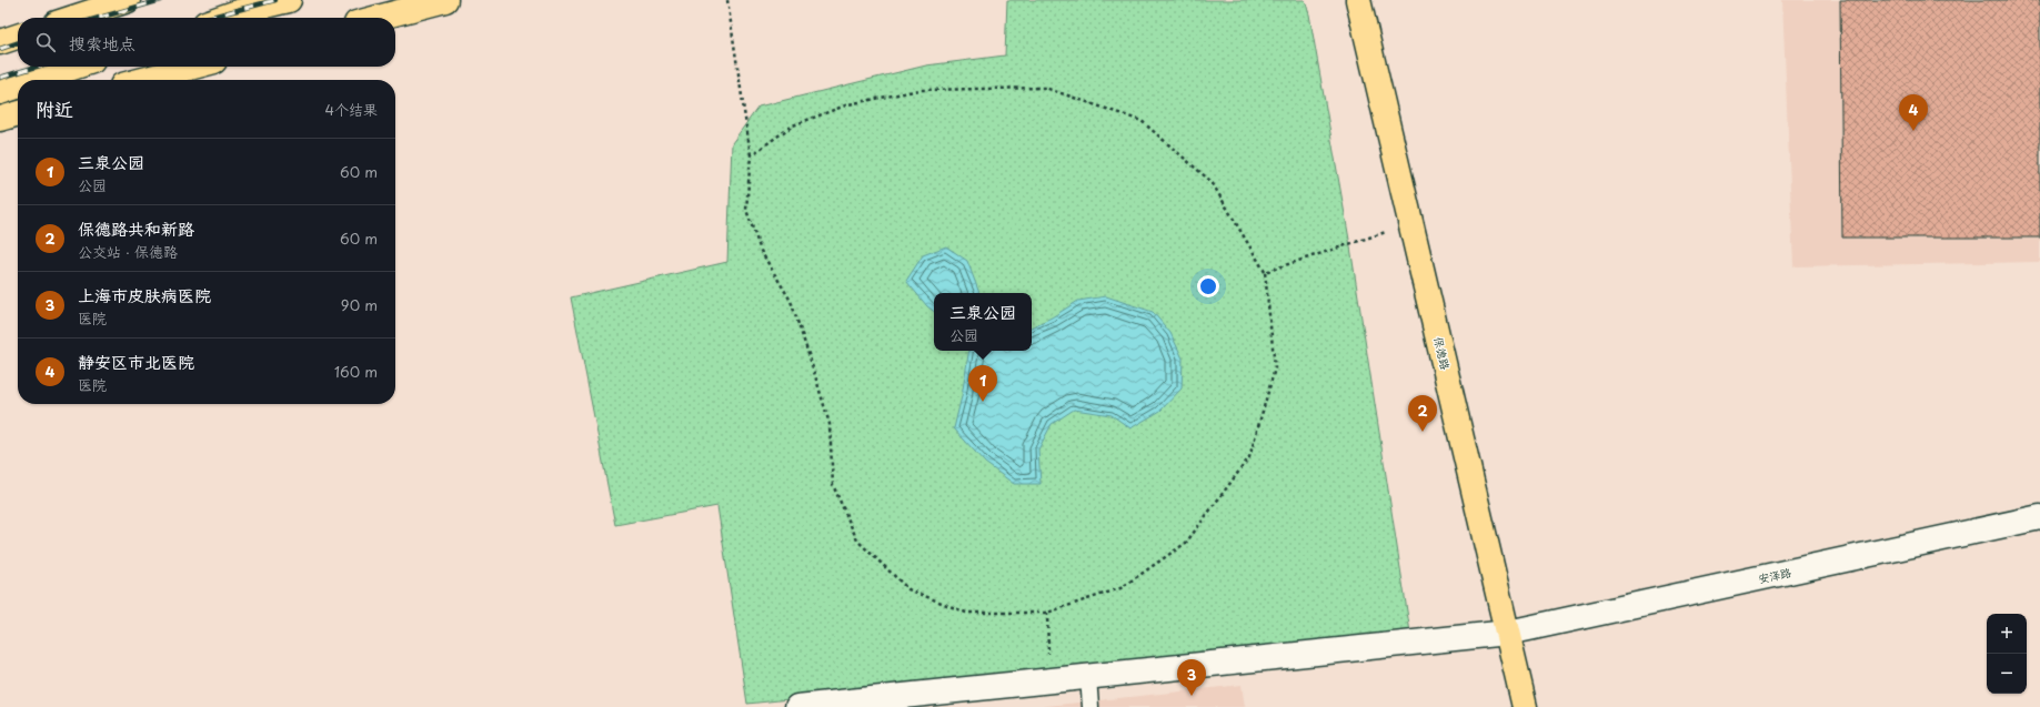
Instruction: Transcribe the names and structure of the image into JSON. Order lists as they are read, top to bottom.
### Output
{
  "streets": {
    "main road": ["保德路"],
    "street": ["安泽路"]
  },
  "crossings": [
    ["保德路", "安泽路"]
  ],
  "page": {
    "search": "搜索地点",
    "heading": ["附近", "4个结果"],
    "pins": [
      "4",
      "1",
      "2",
      "3"
    ],
    "list": [
      {
        "mark": "1",
        "name": "三泉公园",
        "note": "公园",
        "value": "60 m"
      },
      {
        "mark": "2",
        "name": "保德路共和新路",
        "note": "公交站 · 保德路",
        "value": "60 m"
      },
      {
        "mark": "3",
        "name": "上海市皮肤病医院",
        "note": "医院",
        "value": "90 m"
      },
      {
        "mark": "4",
        "name": "静安区市北医院",
        "note": "医院",
        "value": "160 m"
      }
    ],
    "popup": ["三泉公园", "公园"],
    "map_buttons": ["+", "−"]
  }
}
